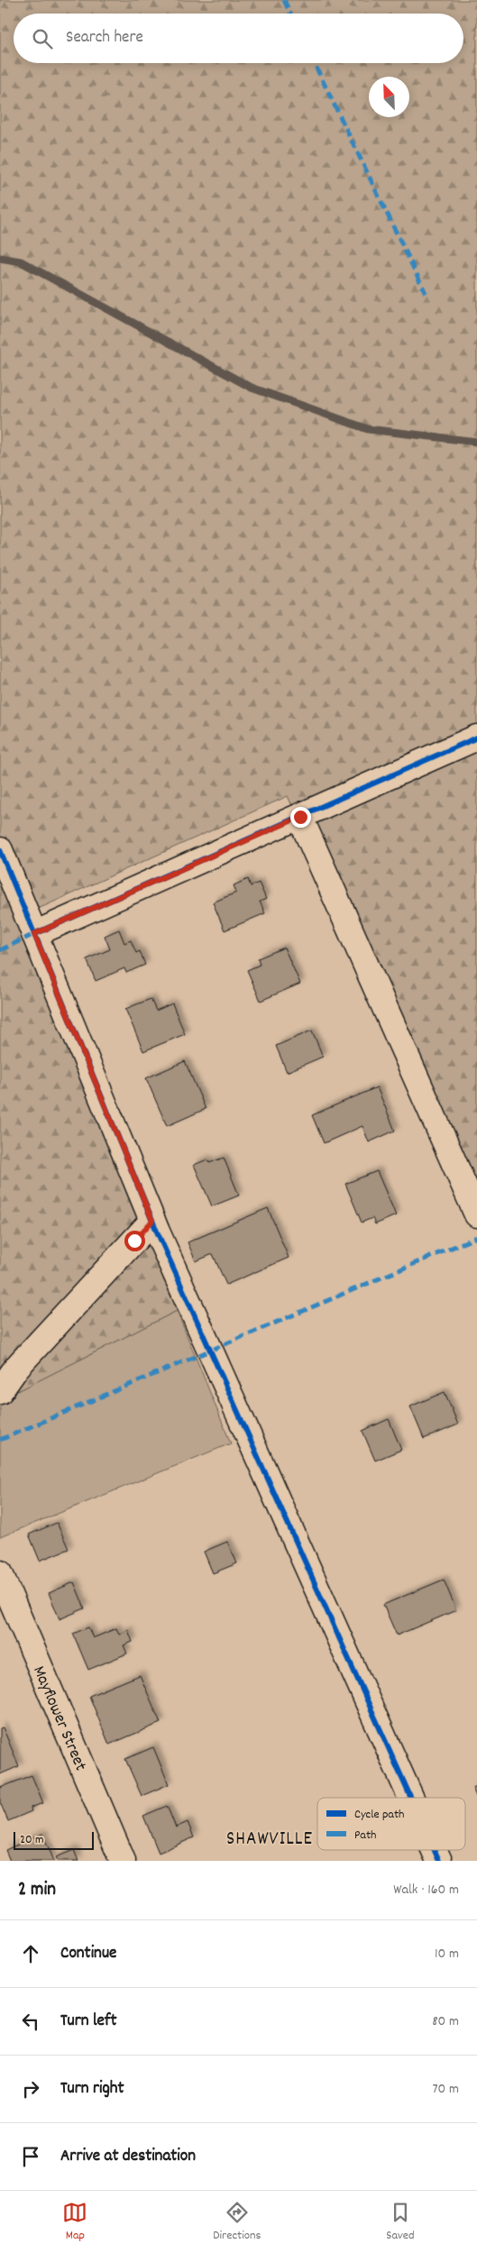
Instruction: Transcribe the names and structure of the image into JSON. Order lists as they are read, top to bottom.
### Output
{
  "streets": {
    "street": ["Mayflower Street"]
  },
  "districts": ["SHAWVILLE"],
  "legend": ["Cycle path", "Path"],
  "scale_bar": "20 m",
  "north": "top left",
  "page": {
    "search": "Search here",
    "scale": "20 m",
    "heading": ["2 min", "Walk · 160 m"],
    "list": [
      ["Continue", "10 m"],
      ["Turn left", "80 m"],
      ["Turn right", "70 m"],
      "Arrive at destination"
    ],
    "nav": ["Map", "Directions", "Saved"]
  }
}
